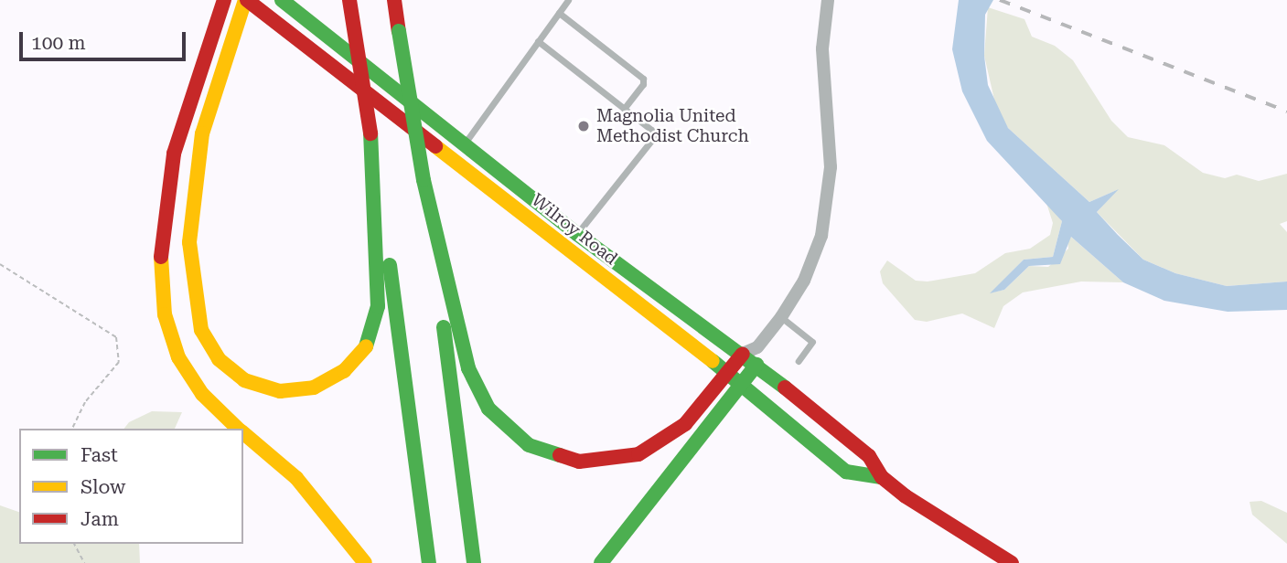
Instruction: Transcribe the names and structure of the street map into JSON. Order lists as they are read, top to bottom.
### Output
{
  "streets": {
    "main road": ["Wilroy Road"]
  },
  "places": ["Magnolia United Methodist Church"],
  "legend": ["Fast", "Slow", "Jam"],
  "scale_bar": "100 m"
}
